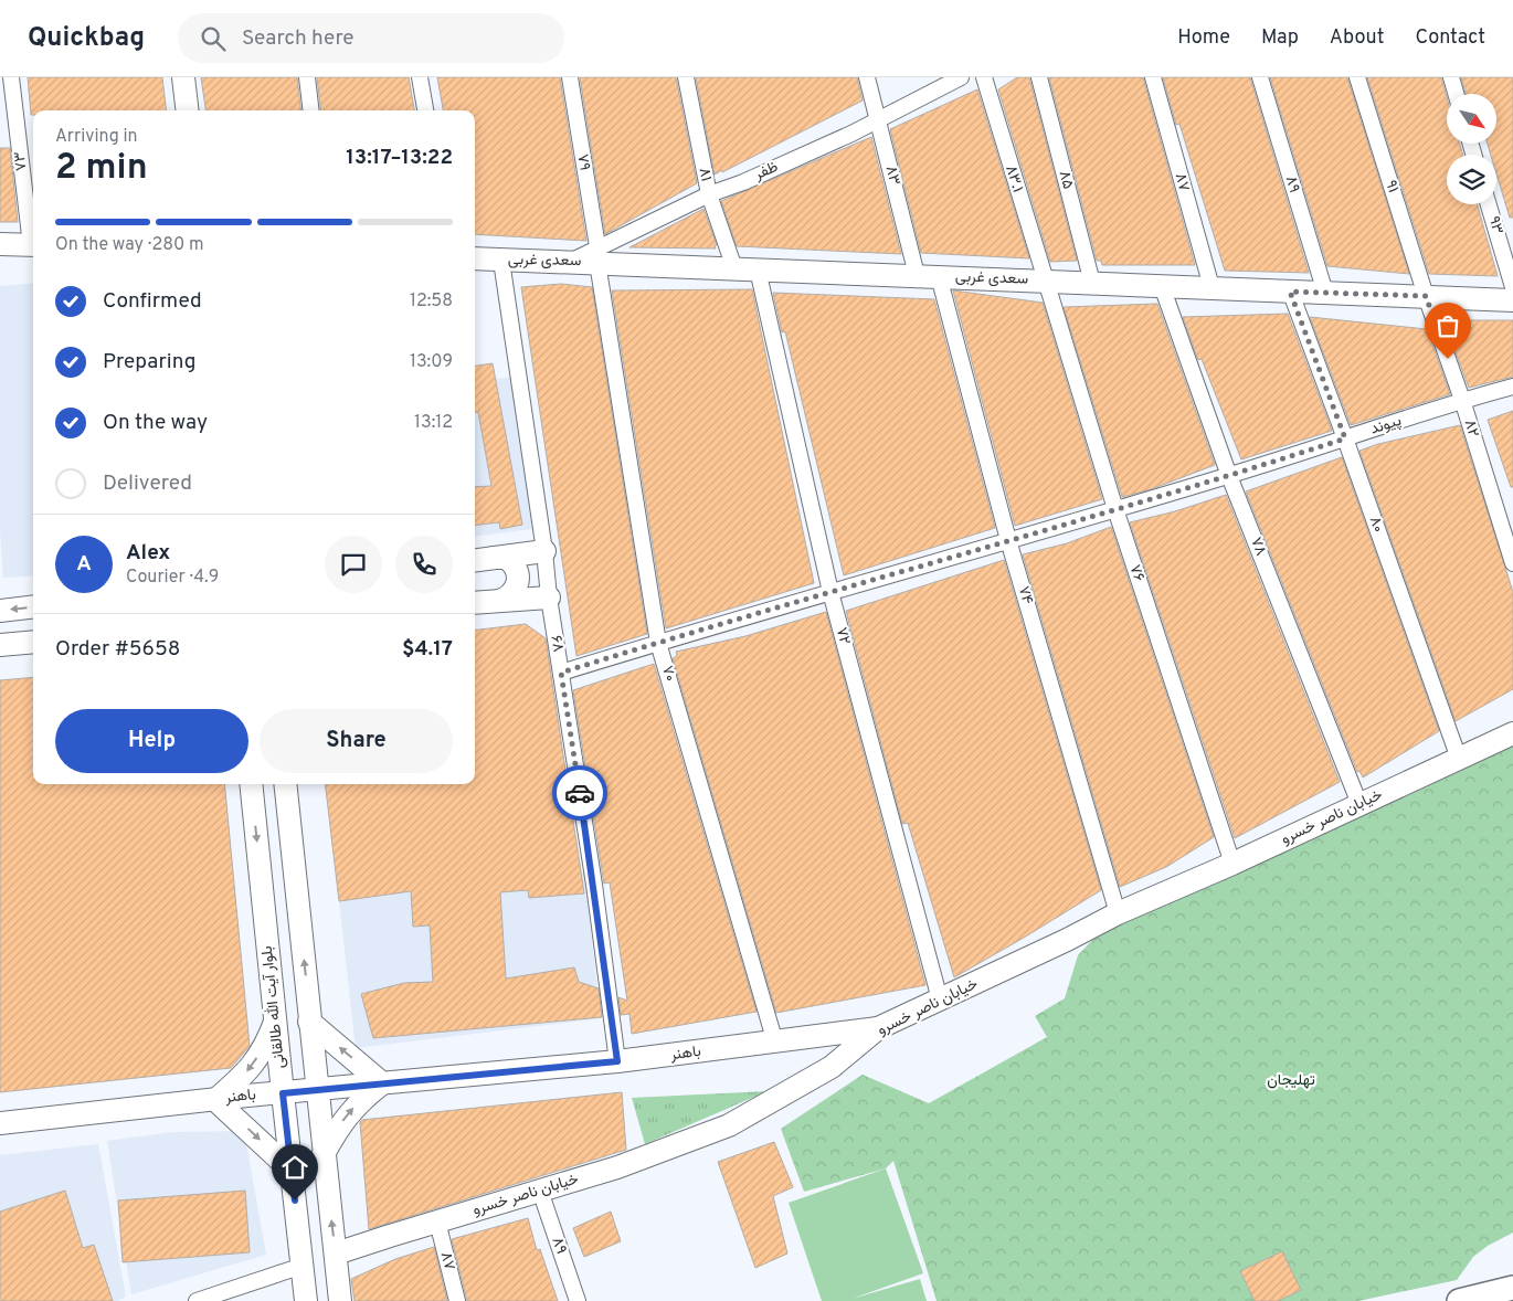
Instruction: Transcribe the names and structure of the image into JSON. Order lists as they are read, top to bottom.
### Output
{
  "streets": {
    "main road": [
      "سعدی غربی",
      "خیابان ناصر خسرو",
      "بلوار آیت الله طالقانی",
      "باهنر"
    ],
    "street": [
      "۷۳",
      "۷۹",
      "ظفر",
      "۸۱",
      "۸۳",
      "۸۳.۱",
      "۸۵",
      "۸۷",
      "۸۹",
      "۹۱",
      "۹۳",
      "پیوند",
      "۸۲",
      "۸۰",
      "۷۸",
      "۷۶",
      "۷۴",
      "۷۲",
      "۶۸",
      "۷۰"
    ]
  },
  "crossings": [
    ["۷۹", "ظفر"],
    ["۷۹", "سعدی غربی"],
    ["۷۹", "۷۰"],
    ["ظفر", "۸۱"],
    ["ظفر", "۸۳"],
    ["ظفر", "سعدی غربی"],
    ["ظفر", "۷۰"],
    ["۸۱", "سعدی غربی"],
    ["۸۳", "سعدی غربی"],
    ["۸۳.۱", "سعدی غربی"],
    ["۸۳.۱", "۷۶"],
    ["۸۵", "سعدی غربی"],
    ["۸۷", "سعدی غربی"],
    ["۸۷", "خیابان ناصر خسرو"],
    ["۸۹", "سعدی غربی"],
    ["۸۹", "خیابان ناصر خسرو"],
    ["۹۱", "سعدی غربی"],
    ["۹۱", "۸۲"],
    ["سعدی غربی", "۸۲"],
    ["سعدی غربی", "۸۰"],
    ["سعدی غربی", "۷۸"],
    ["سعدی غربی", "۷۶"],
    ["سعدی غربی", "۷۴"],
    ["سعدی غربی", "۷۲"],
    ["سعدی غربی", "۶۸"],
    ["سعدی غربی", "۷۰"],
    ["پیوند", "۸۲"],
    ["پیوند", "۸۰"],
    ["پیوند", "۷۸"],
    ["پیوند", "۷۶"],
    ["پیوند", "۷۴"],
    ["پیوند", "۷۲"],
    ["پیوند", "۶۸"],
    ["پیوند", "۷۰"],
    ["۸۰", "خیابان ناصر خسرو"],
    ["۷۸", "خیابان ناصر خسرو"],
    ["۷۶", "خیابان ناصر خسرو"],
    ["۷۴", "خیابان ناصر خسرو"],
    ["۷۲", "خیابان ناصر خسرو"],
    ["۶۸", "باهنر"],
    ["۷۰", "باهنر"],
    ["خیابان ناصر خسرو", "باهنر"],
    ["بلوار آیت الله طالقانی", "باهنر"]
  ],
  "parks": ["تهلیجان"],
  "north": "bottom right",
  "page": {
    "header": "Quickbag",
    "search": "Search here",
    "nav": [
      "Home",
      "Map",
      "About",
      "Contact"
    ],
    "heading": ["2 min", "Arriving in", "13:17–13:22"],
    "panel": [
      "Alex",
      "Courier · 4.9",
      "Order #5658",
      "$4.17"
    ],
    "bar": "On the way · 280 m",
    "list": [
      ["Confirmed", "12:58"],
      ["Preparing", "13:09"],
      ["On the way", "13:12"],
      "Delivered"
    ],
    "round": "A",
    "buttons": ["Help", "Share"]
  }
}
